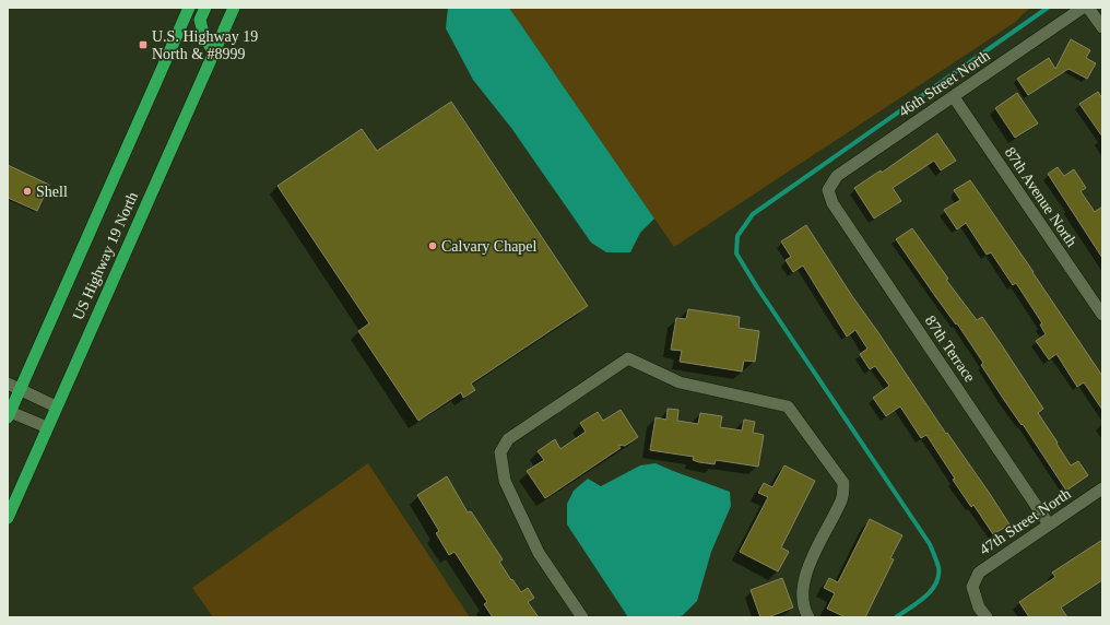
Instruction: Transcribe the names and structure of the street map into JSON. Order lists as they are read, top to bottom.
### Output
{
  "streets": {
    "highway": ["US Highway 19 North"],
    "street": [
      "46th Street North",
      "87th Avenue North",
      "87th Terrace",
      "47th Street North"
    ]
  },
  "crossings": [
    ["46th Street North", "87th Avenue North"],
    ["46th Street North", "87th Terrace"],
    ["87th Terrace", "47th Street North"]
  ],
  "places": {
    "transit": ["U.S. Highway 19 North & #8999"],
    "other": ["Shell", "Calvary Chapel"]
  }
}
